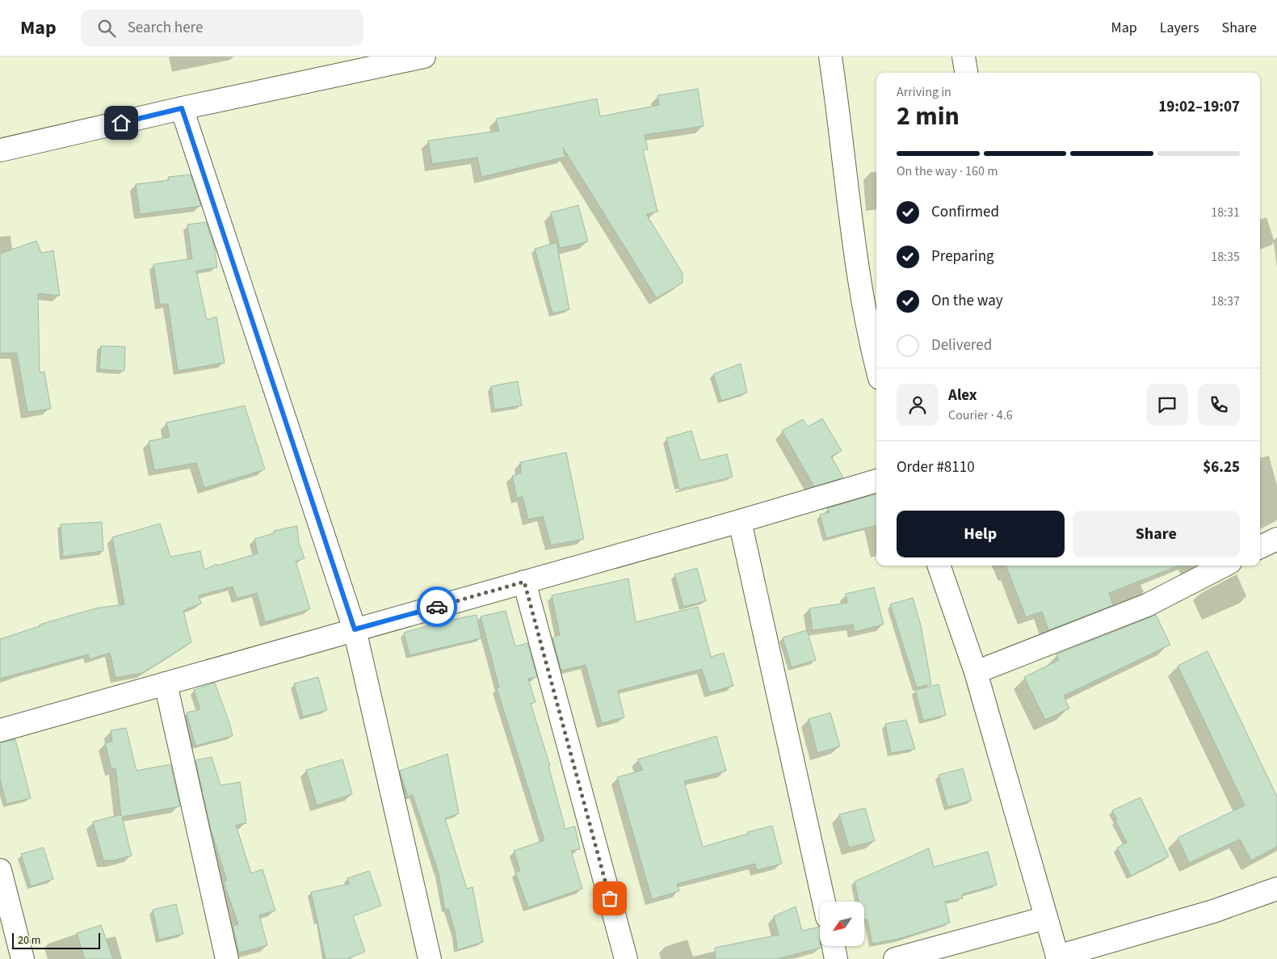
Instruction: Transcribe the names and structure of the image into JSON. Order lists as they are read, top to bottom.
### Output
{
  "scale_bar": "20 m",
  "north": "bottom left",
  "page": {
    "header": "Map",
    "search": "Search here",
    "nav": ["Map", "Layers", "Share"],
    "heading": ["2 min", "Arriving in", "19:02–19:07"],
    "panel": [
      "Alex",
      "Courier · 4.6",
      "Order #8110",
      "$6.25"
    ],
    "bar": "On the way · 160 m",
    "list": [
      ["Confirmed", "18:31"],
      ["Preparing", "18:35"],
      ["On the way", "18:37"],
      "Delivered"
    ],
    "buttons": ["Help", "Share"],
    "scale": "20 m"
  }
}
